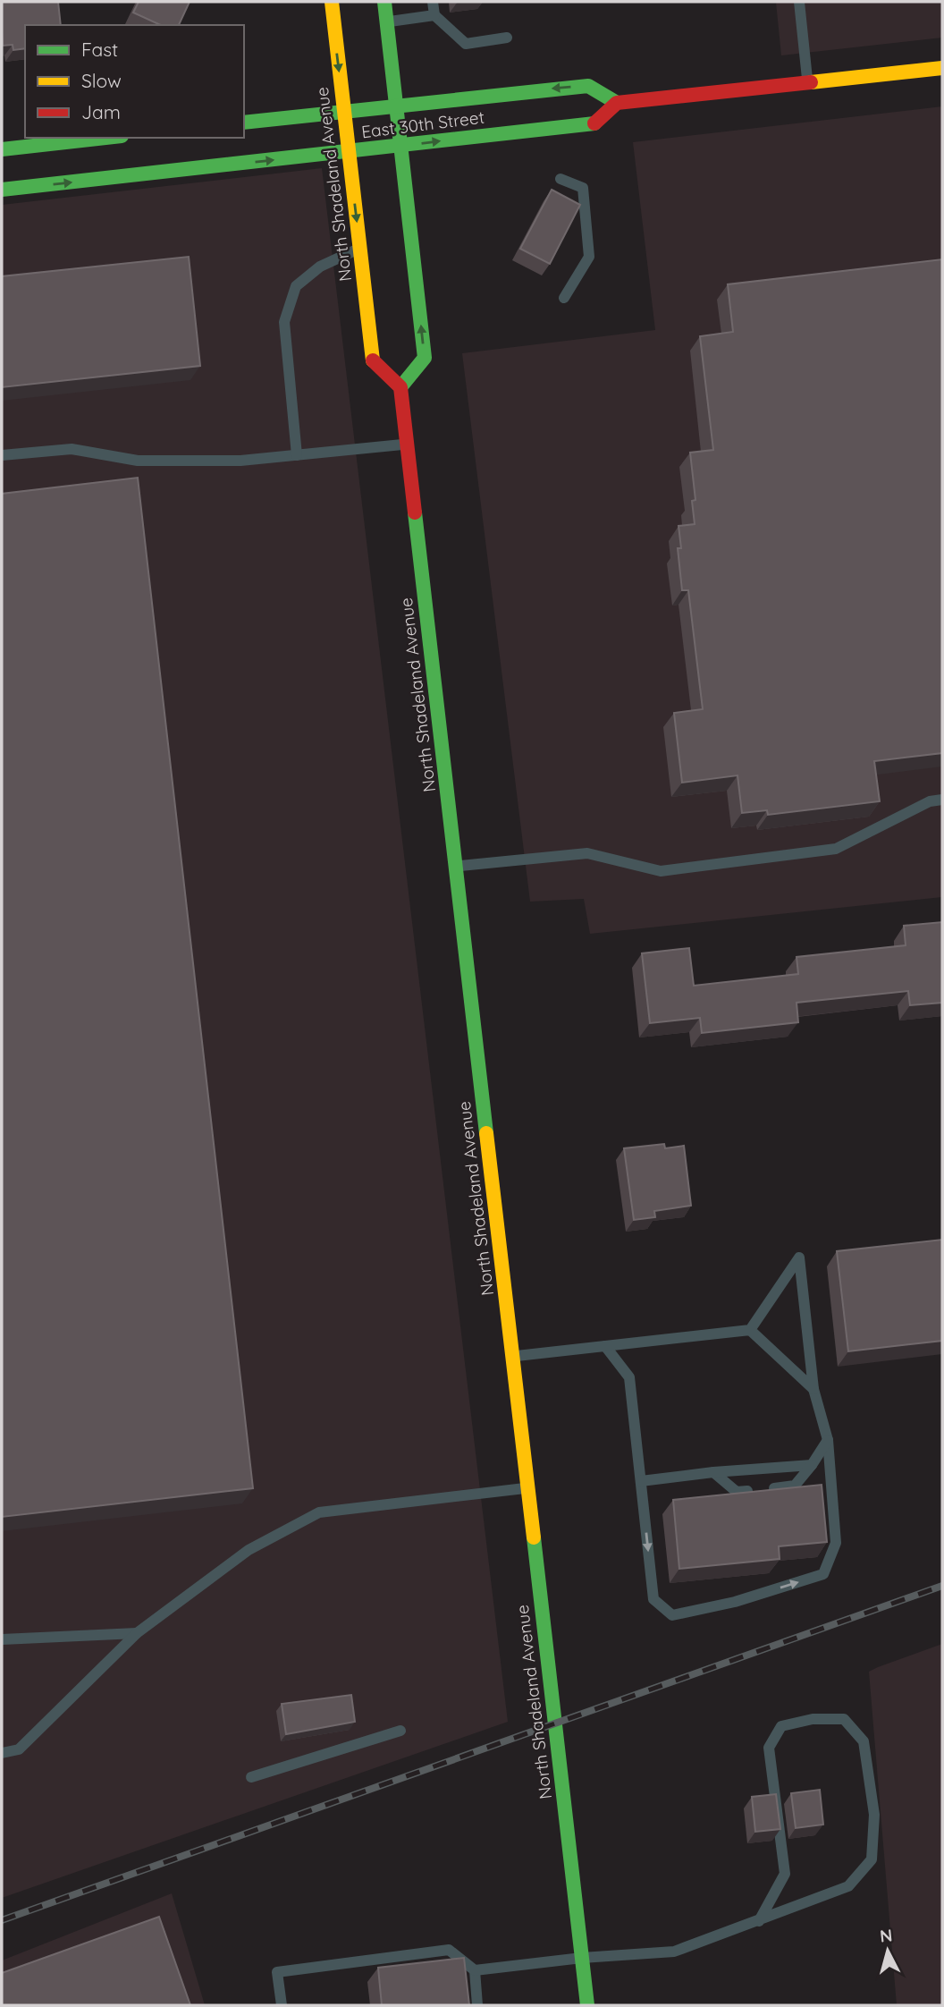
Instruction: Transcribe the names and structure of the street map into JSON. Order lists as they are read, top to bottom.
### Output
{
  "streets": {
    "main road": ["East 30th Street", "North Shadeland Avenue"]
  },
  "crossings": [
    ["East 30th Street", "North Shadeland Avenue"]
  ],
  "legend": ["Fast", "Slow", "Jam"],
  "north": "top"
}
